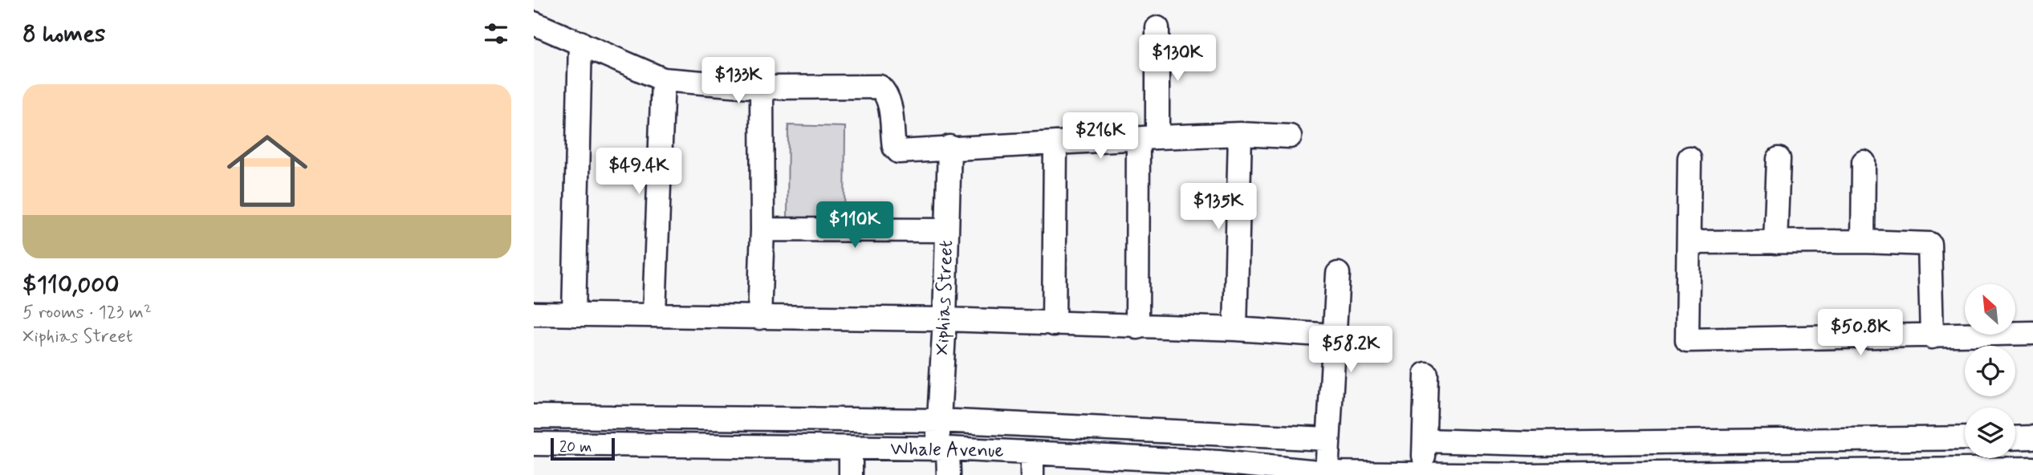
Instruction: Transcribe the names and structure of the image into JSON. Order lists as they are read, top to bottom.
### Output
{
  "streets": {
    "street": ["Xiphias Street", "Whale Avenue"]
  },
  "crossings": [
    ["Xiphias Street", "Whale Avenue"]
  ],
  "scale_bar": "20 m",
  "north": "top left",
  "page": {
    "heading": "8 homes",
    "price": [
      "$130K",
      "$133K",
      "$216K",
      "$49.4K",
      "$135K",
      "$110K",
      "$50.8K",
      "$58.2K"
    ],
    "list": [
      {
        "name": "$110,000",
        "note": "5 rooms · 123 m² · Xiphias Street"
      }
    ],
    "scale": "20 m"
  }
}
